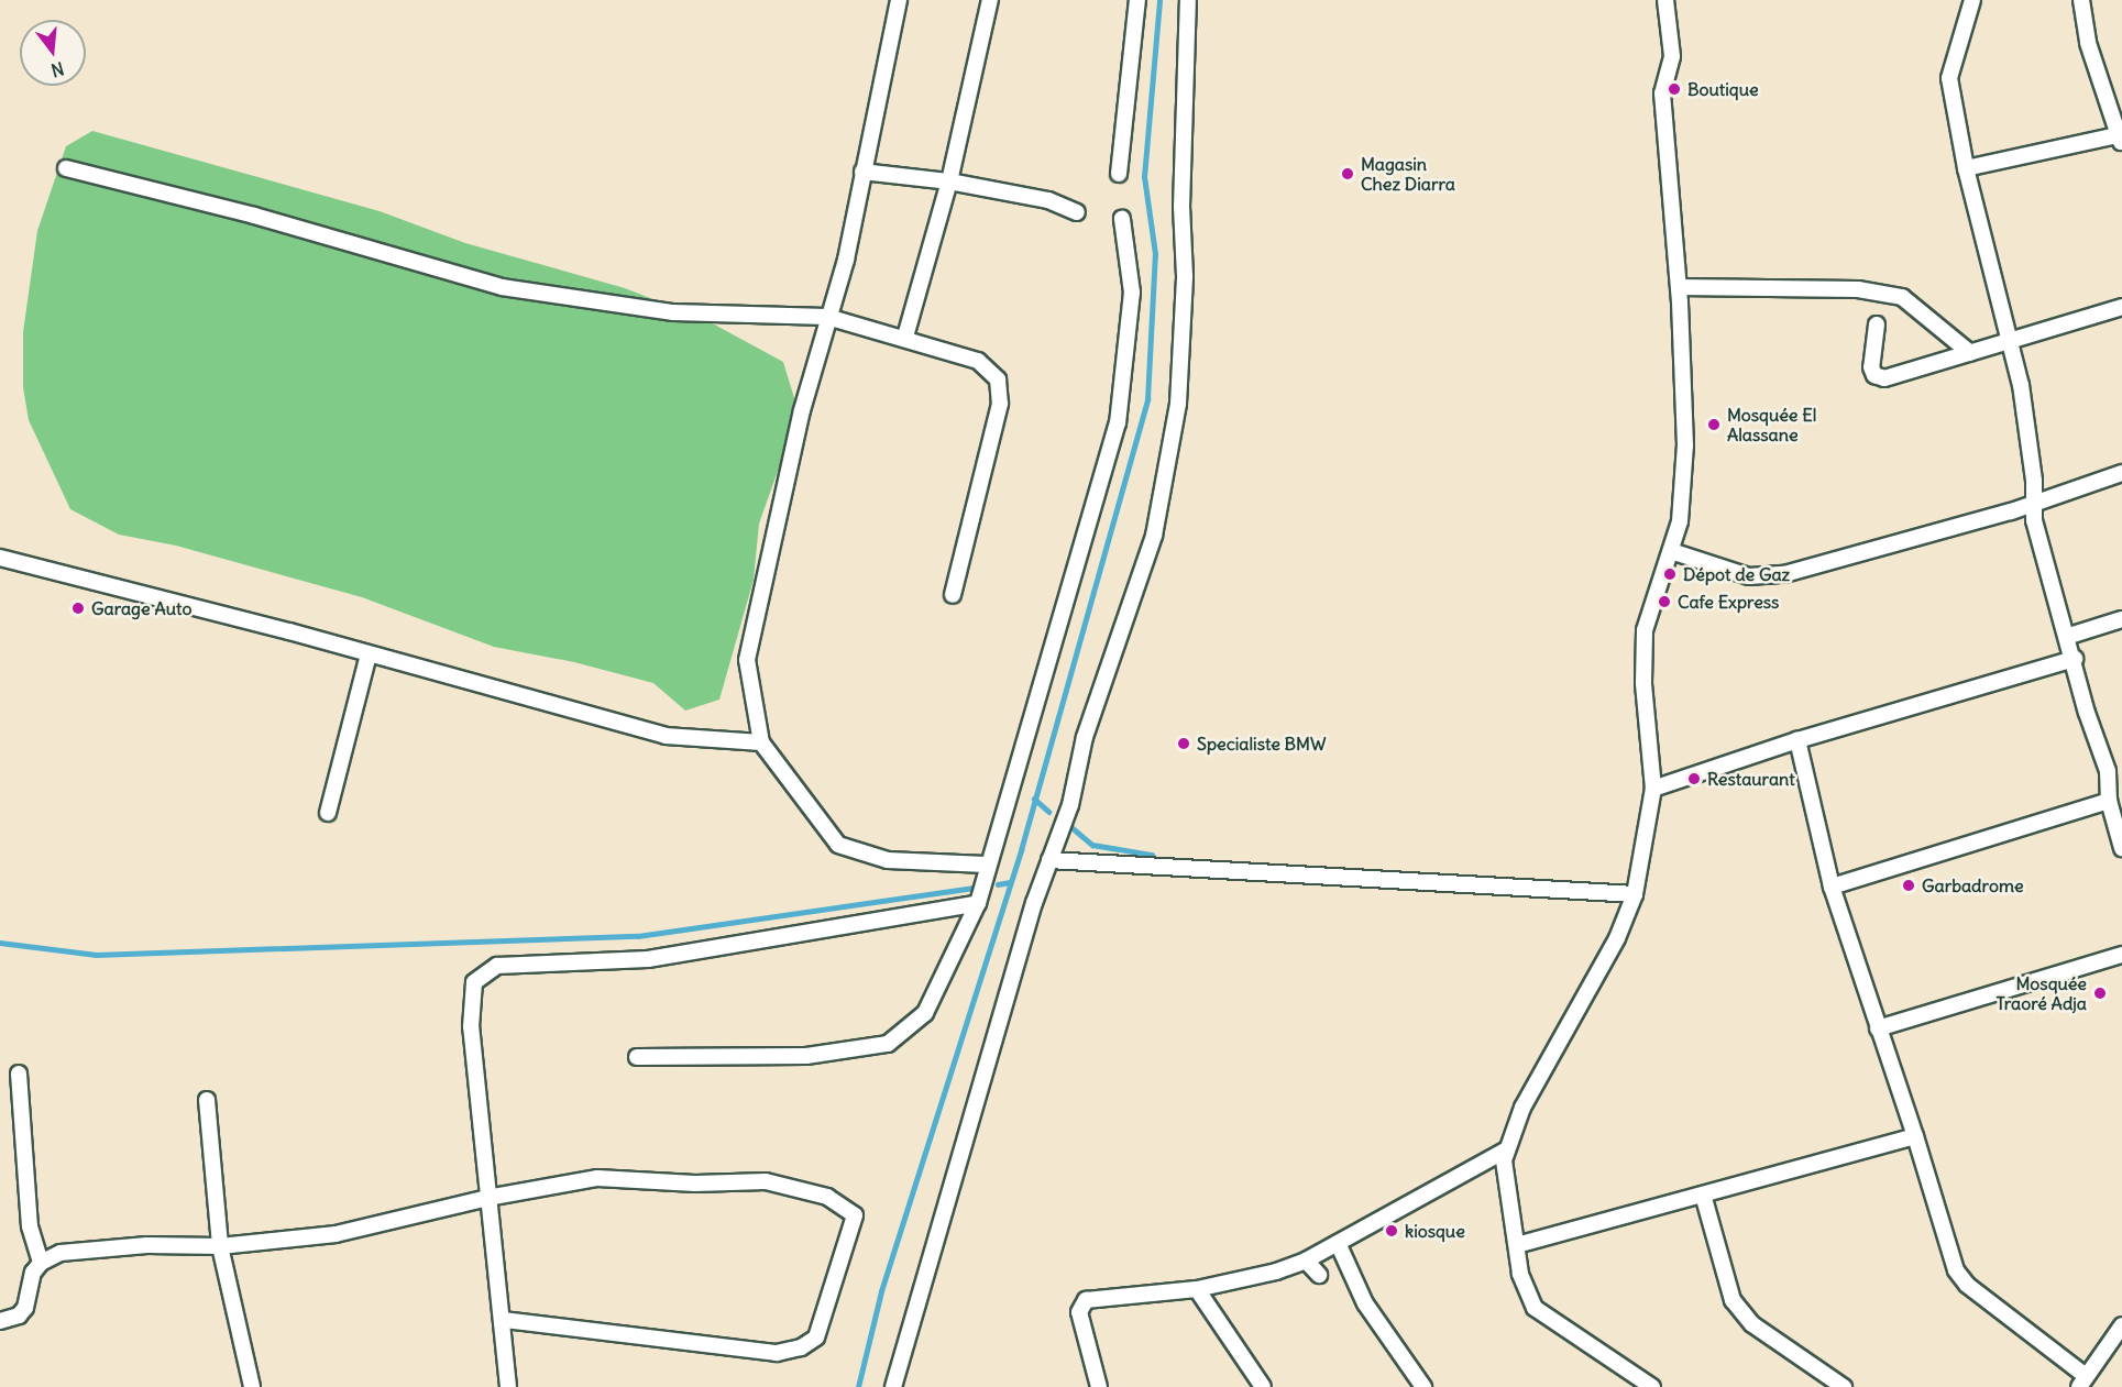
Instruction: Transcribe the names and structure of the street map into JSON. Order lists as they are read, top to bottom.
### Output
{
  "places": [
    "Boutique",
    "Magasin Chez Diarra",
    "Mosquée El Alassane",
    "Dépot de Gaz",
    "Cafe Express",
    "Garage Auto",
    "Specialiste BMW",
    "Restaurant",
    "Garbadrome",
    "Mosquée Traoré Adja",
    "kiosque"
  ],
  "north": "bottom"
}
